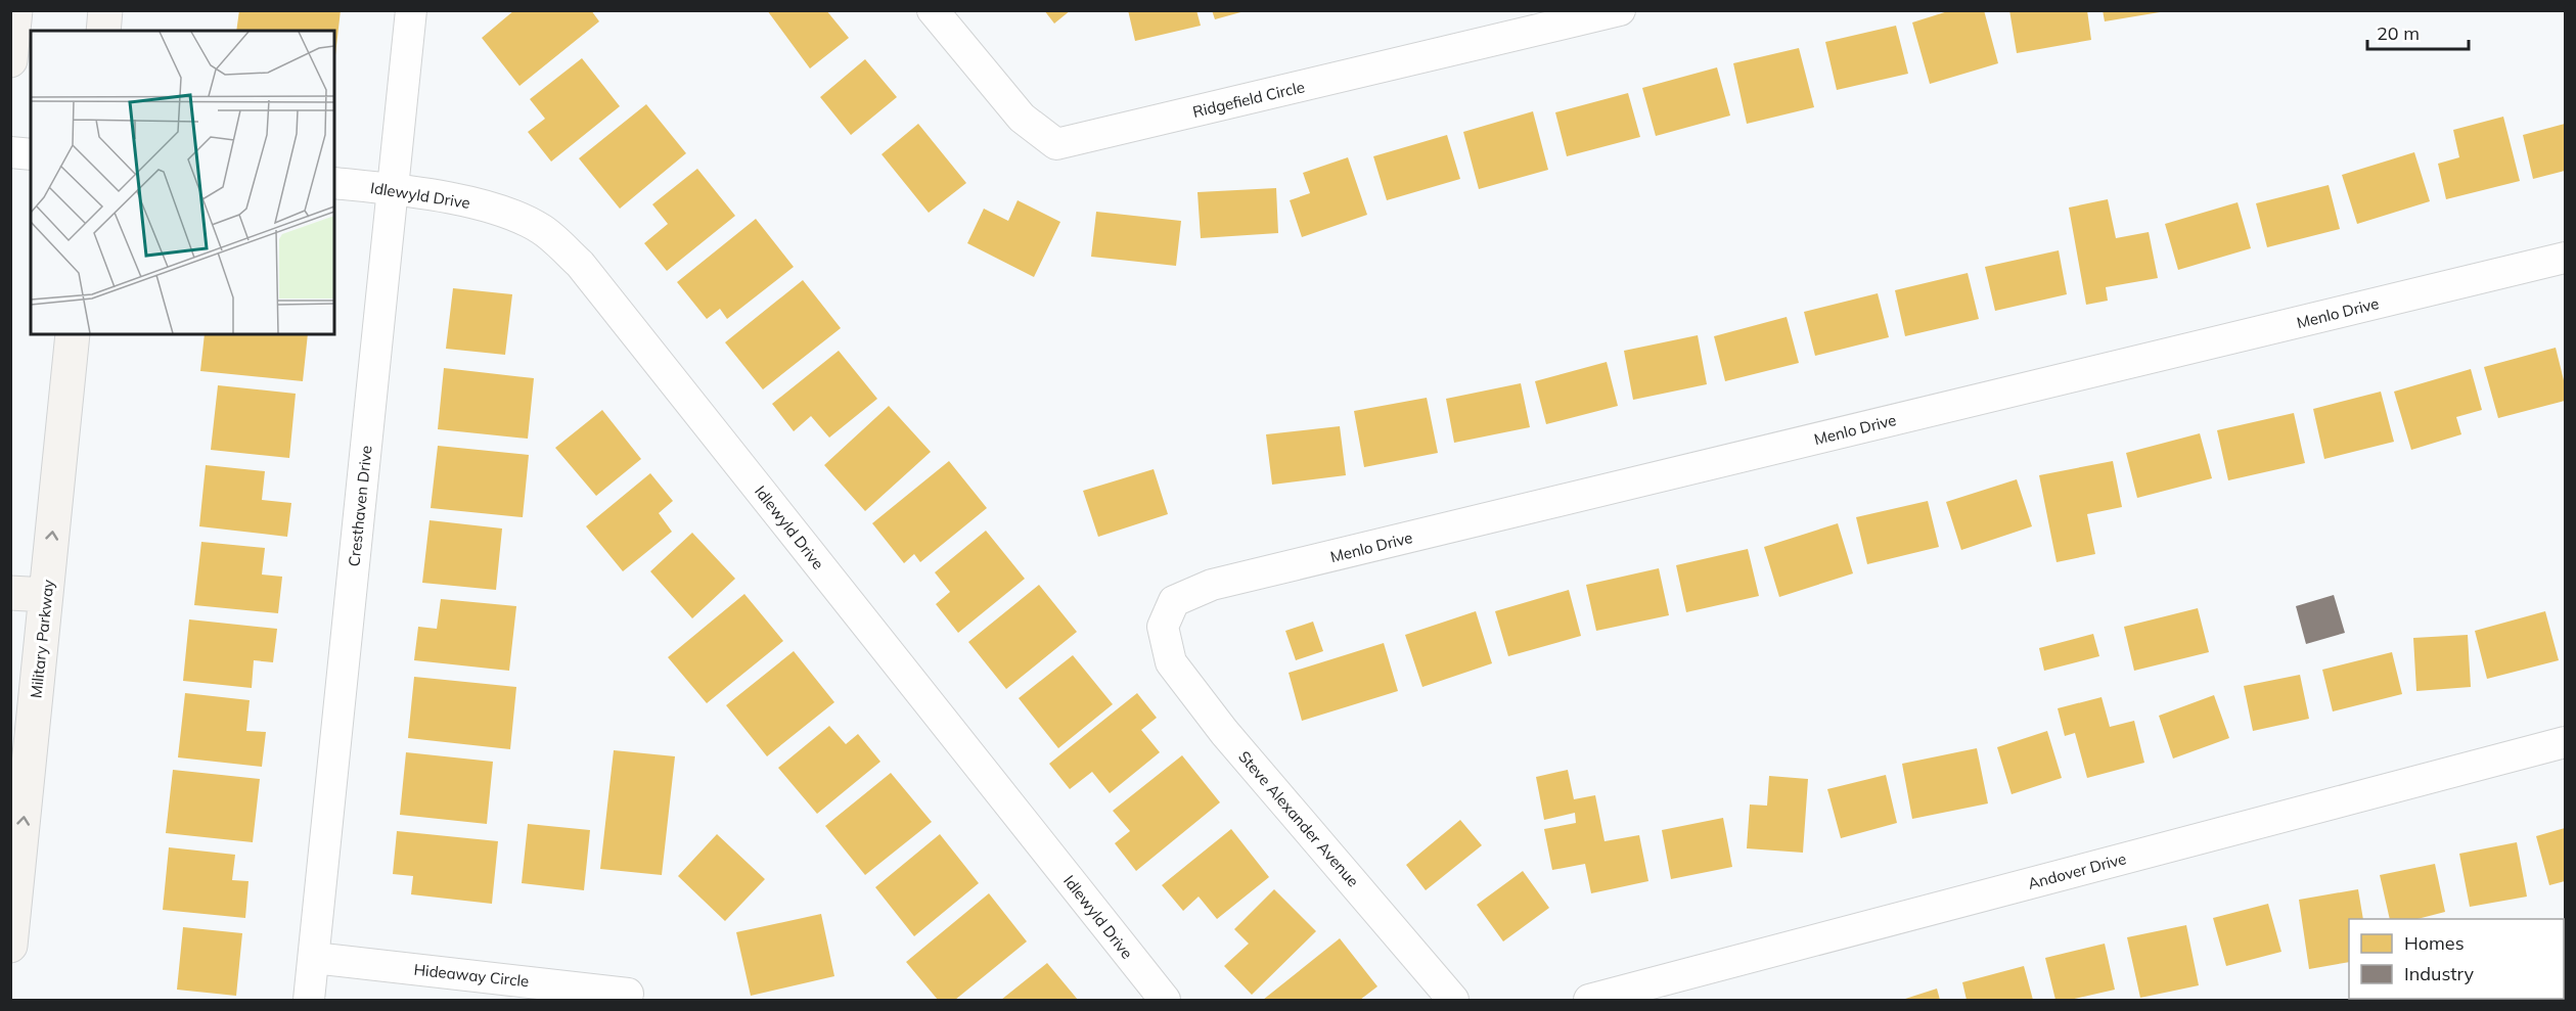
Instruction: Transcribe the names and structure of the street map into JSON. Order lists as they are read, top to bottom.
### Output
{
  "streets": {
    "main road": ["Military Parkway"],
    "street": [
      "Ridgefield Circle",
      "Idlewyld Drive",
      "Menlo Drive",
      "Cresthaven Drive",
      "Steve Alexander Avenue",
      "Andover Drive",
      "Hideaway Circle"
    ]
  },
  "crossings": [
    ["Idlewyld Drive", "Cresthaven Drive"],
    ["Menlo Drive", "Steve Alexander Avenue"],
    ["Cresthaven Drive", "Hideaway Circle"]
  ],
  "one_way": ["Military Parkway"],
  "legend": ["Homes", "Industry"],
  "scale_bar": "20 m"
}
